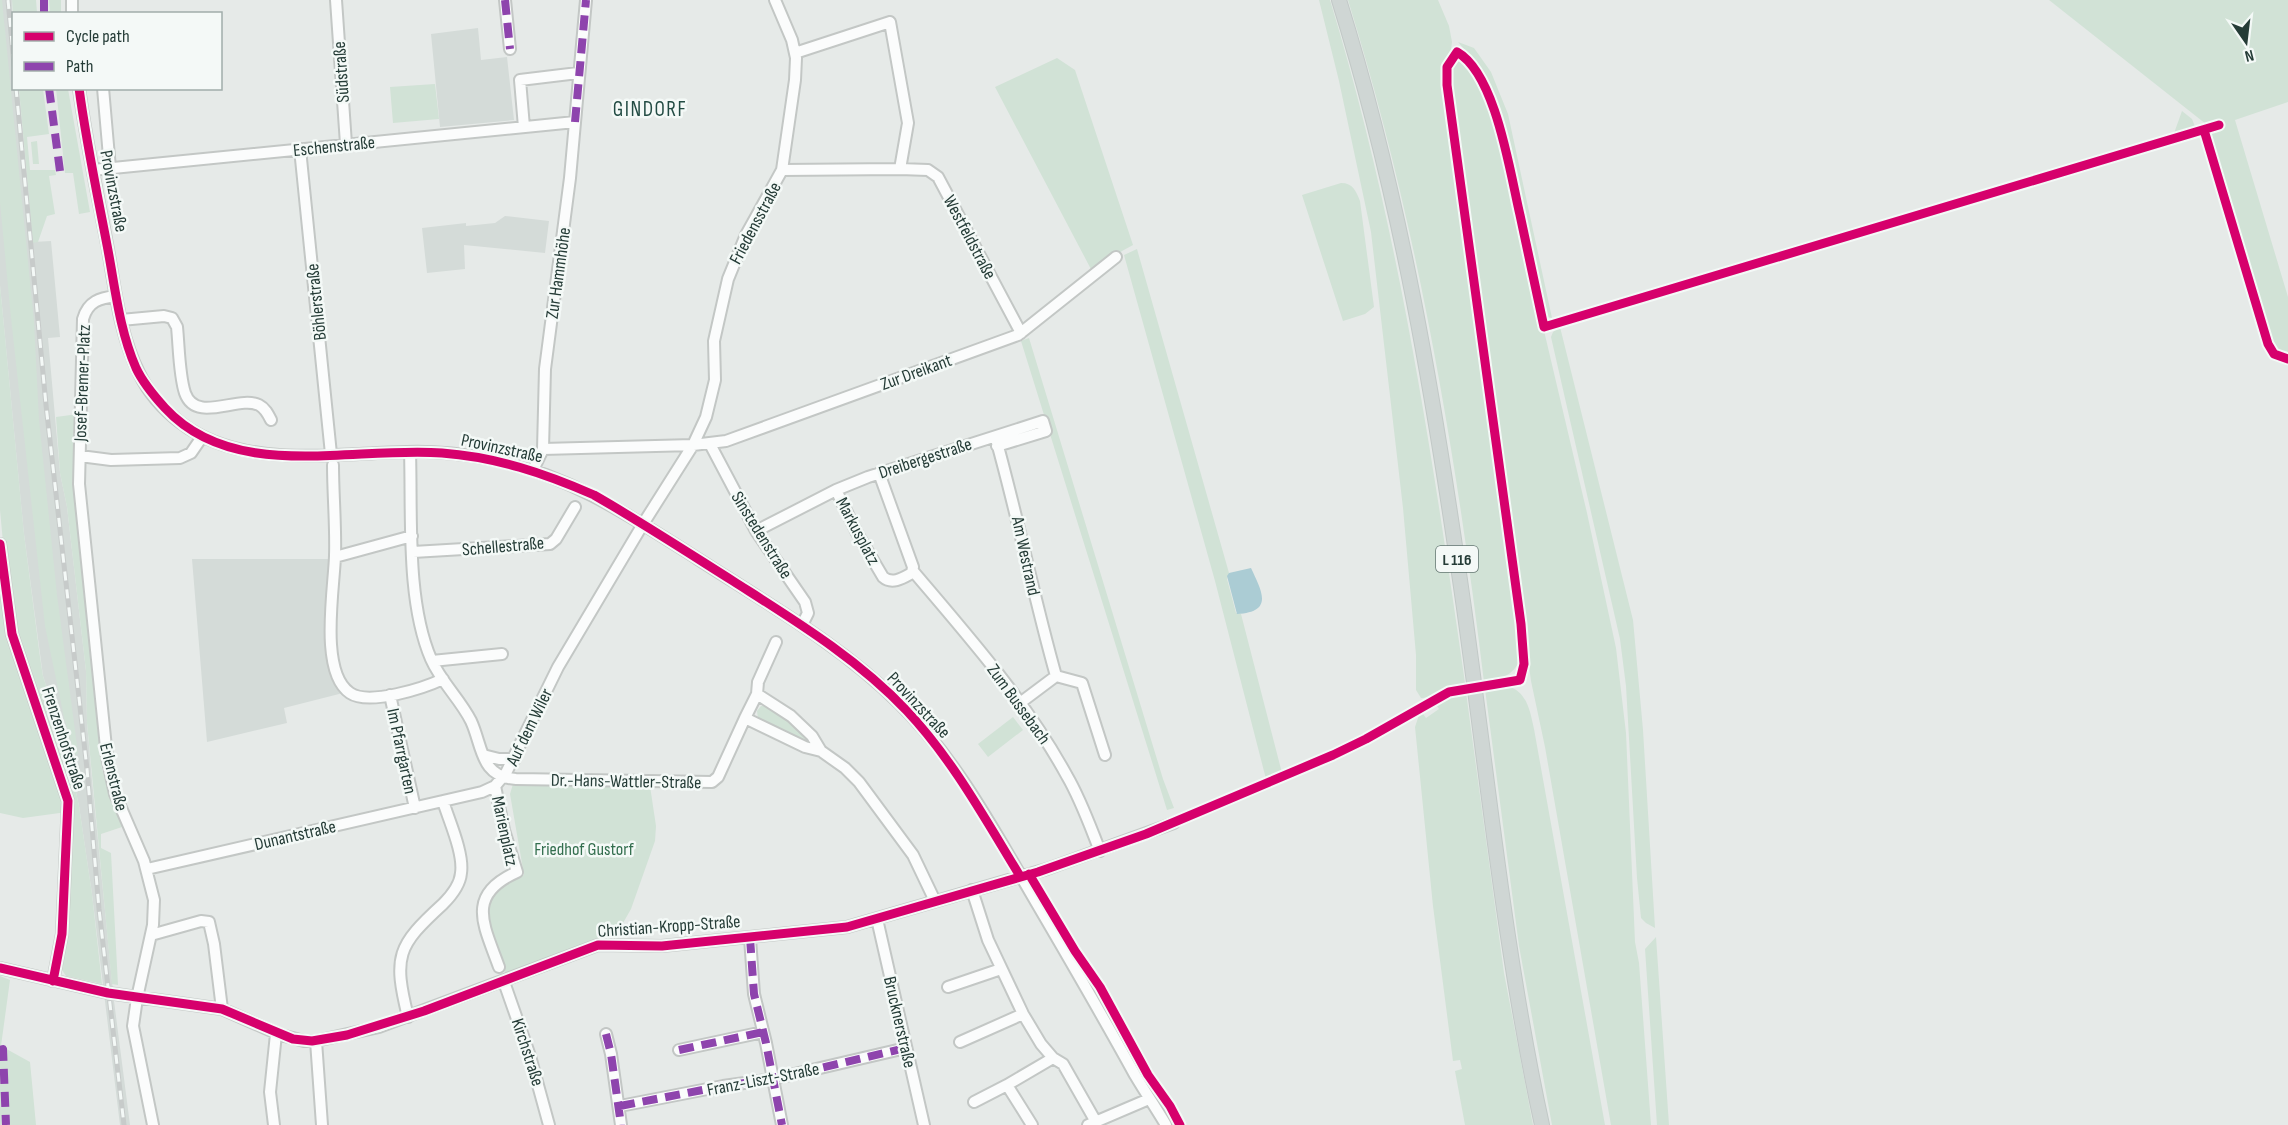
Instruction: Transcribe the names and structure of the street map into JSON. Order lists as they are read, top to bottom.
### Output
{
  "streets": {
    "main road": ["L 116"],
    "street": [
      "Südstraße",
      "Eschenstraße",
      "Provinzstraße",
      "Friedensstraße",
      "Westfeldstraße",
      "Zur Hammhöhe",
      "Böhlerstraße",
      "Zur Dreikant",
      "Josef-Bremer-Platz",
      "Dreibergestraße",
      "Markusplatz",
      "Sinstedenstraße",
      "Schellestraße",
      "Am Westrand",
      "Zum Bussebach",
      "Auf dem Wiler",
      "Frenzenhofstraße",
      "Im Pfarrgarten",
      "Erlenstraße",
      "Dr.-Hans-Wattler-Straße",
      "Marienplatz",
      "Dunantstraße",
      "Christian-Kropp-Straße",
      "Brucknerstraße",
      "Kirchstraße",
      "Franz-Liszt-Straße"
    ]
  },
  "crossings": [
    ["Südstraße", "Eschenstraße"],
    ["Eschenstraße", "Provinzstraße"],
    ["Eschenstraße", "Zur Hammhöhe"],
    ["Eschenstraße", "Böhlerstraße"],
    ["Provinzstraße", "Zur Hammhöhe"],
    ["Provinzstraße", "Böhlerstraße"],
    ["Provinzstraße", "Josef-Bremer-Platz"],
    ["Provinzstraße", "Sinstedenstraße"],
    ["Provinzstraße", "Auf dem Wiler"],
    ["Provinzstraße", "Christian-Kropp-Straße"],
    ["Friedensstraße", "Westfeldstraße"],
    ["Friedensstraße", "Zur Dreikant"],
    ["Friedensstraße", "Auf dem Wiler"],
    ["Westfeldstraße", "Zur Dreikant"],
    ["Böhlerstraße", "Im Pfarrgarten"],
    ["Zur Dreikant", "Sinstedenstraße"],
    ["Zur Dreikant", "Auf dem Wiler"],
    ["Josef-Bremer-Platz", "Erlenstraße"],
    ["Dreibergestraße", "Markusplatz"],
    ["Dreibergestraße", "Sinstedenstraße"],
    ["Dreibergestraße", "Am Westrand"],
    ["Markusplatz", "Zum Bussebach"],
    ["Zum Bussebach", "Christian-Kropp-Straße"],
    ["Auf dem Wiler", "Dr.-Hans-Wattler-Straße"],
    ["Auf dem Wiler", "Marienplatz"],
    ["Auf dem Wiler", "Dunantstraße"],
    ["Frenzenhofstraße", "Christian-Kropp-Straße"],
    ["Im Pfarrgarten", "Dunantstraße"],
    ["Erlenstraße", "Dunantstraße"],
    ["Erlenstraße", "Christian-Kropp-Straße"],
    ["Dr.-Hans-Wattler-Straße", "Marienplatz"],
    ["Christian-Kropp-Straße", "Brucknerstraße"],
    ["Christian-Kropp-Straße", "Kirchstraße"],
    ["Brucknerstraße", "Franz-Liszt-Straße"]
  ],
  "districts": ["GINDORF"],
  "parks": ["Friedhof Gustorf"],
  "legend": ["Cycle path", "Path"],
  "north": "bottom"
}
